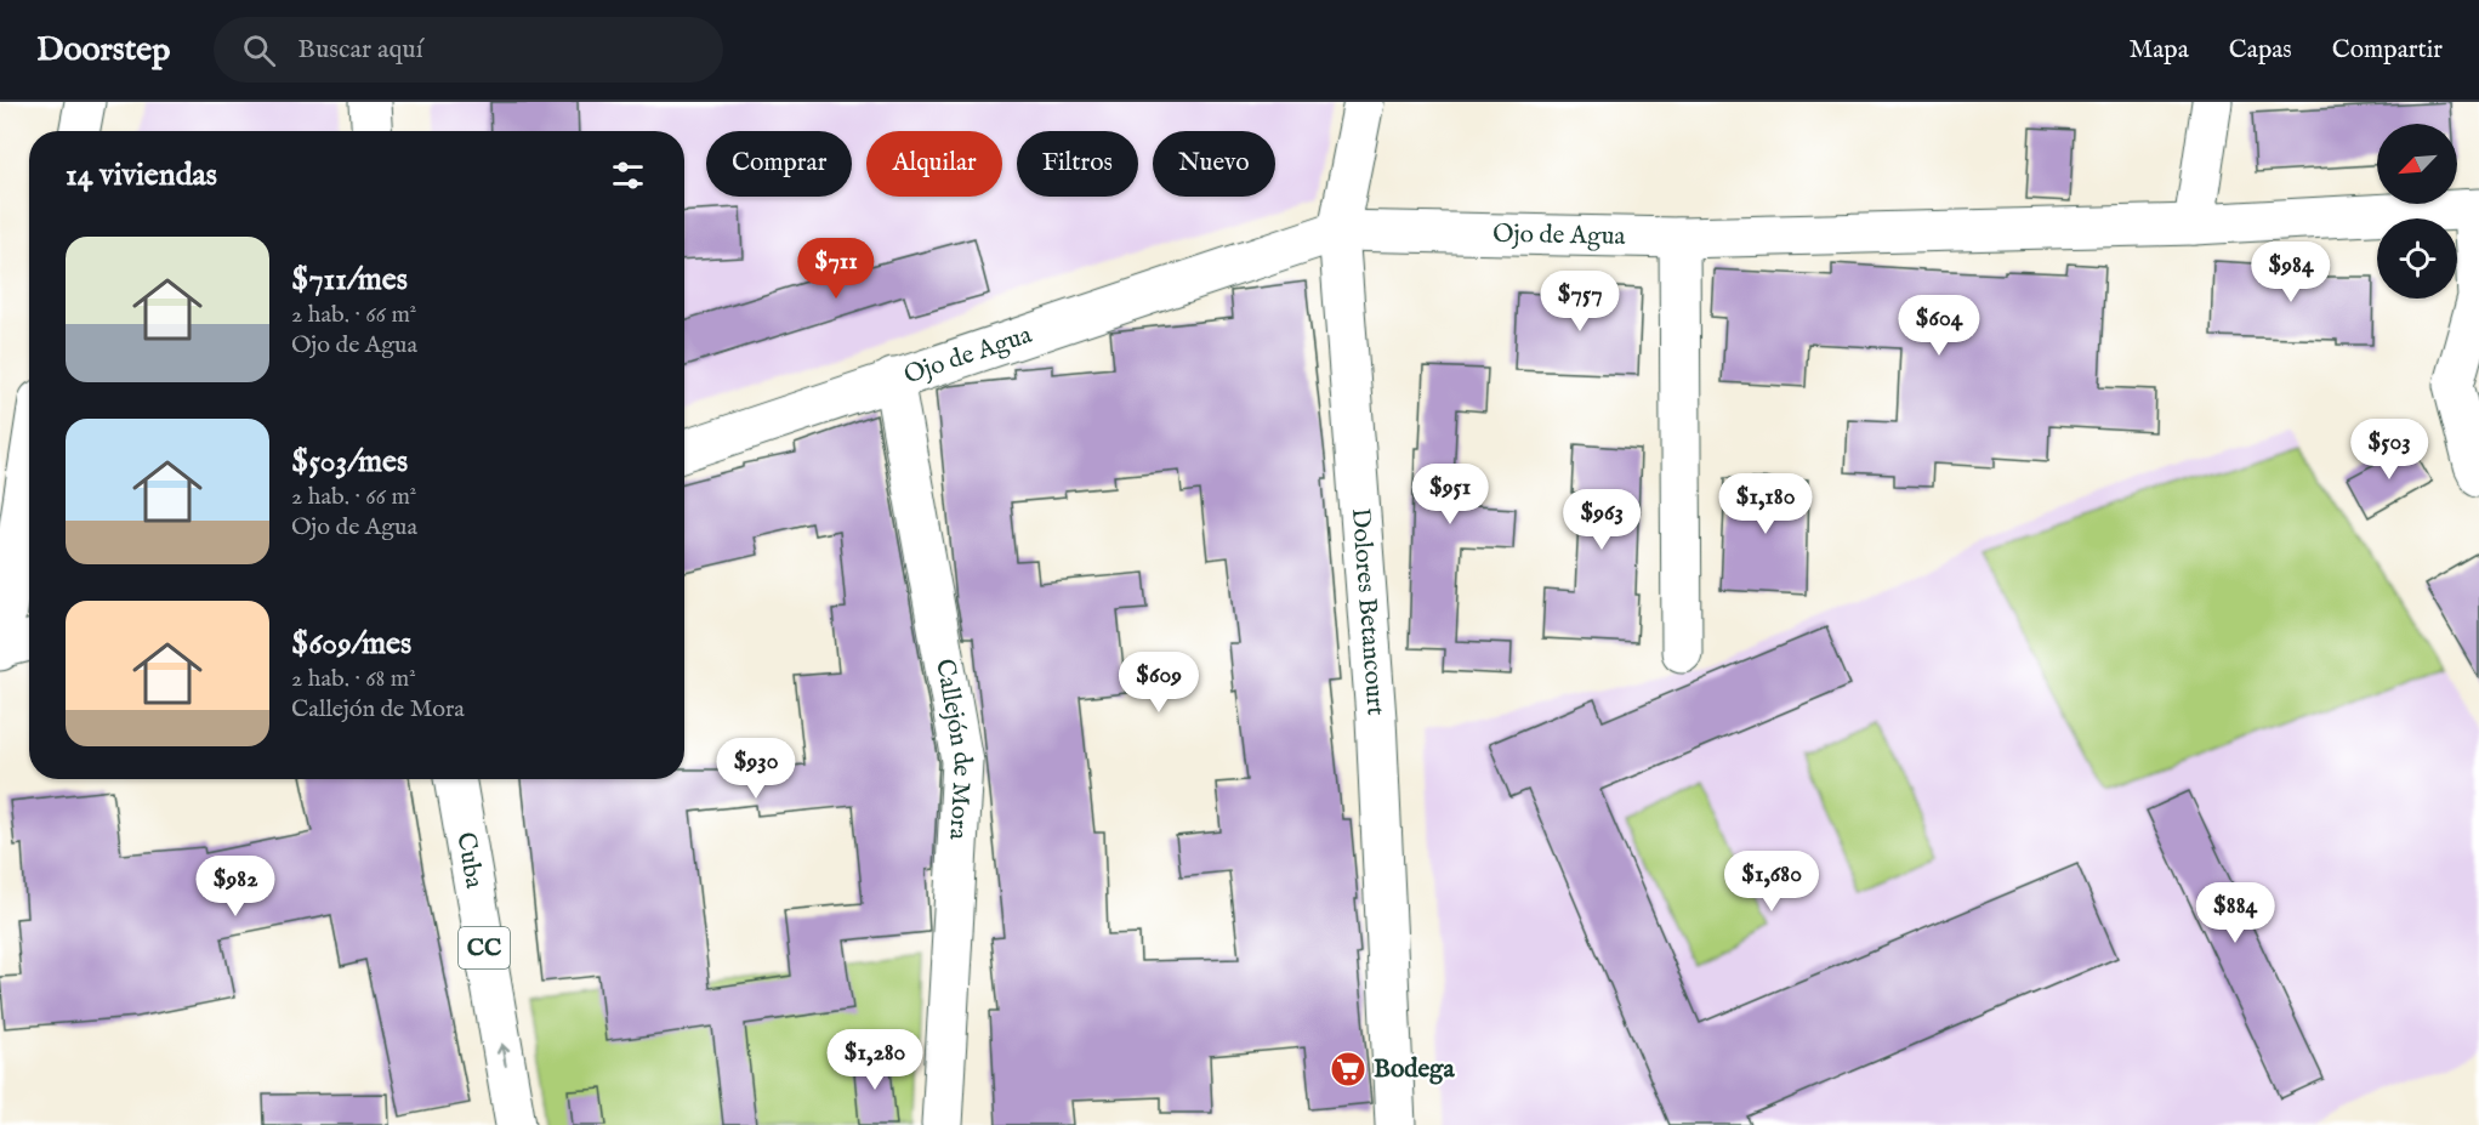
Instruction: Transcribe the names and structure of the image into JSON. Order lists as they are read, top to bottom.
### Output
{
  "streets": {
    "street": [
      "Ojo de Agua",
      "Dolores Betancourt",
      "Callejón de Mora",
      "Cuba",
      "CC"
    ]
  },
  "crossings": [
    ["Ojo de Agua", "Dolores Betancourt"],
    ["Ojo de Agua", "Callejón de Mora"]
  ],
  "one_way": ["Cuba"],
  "places": {
    "supermarket": ["Bodega"]
  },
  "north": "bottom left",
  "page": {
    "header": "Doorstep",
    "search": "Buscar aquí",
    "nav": ["Mapa", "Capas", "Compartir"],
    "chip": [
      "Comprar",
      "Alquilar",
      "Filtros",
      "Nuevo"
    ],
    "heading": "14 viviendas",
    "list": [
      {
        "name": "$711/mes",
        "note": "2 hab. · 66 m² · Ojo de Agua"
      },
      {
        "name": "$503/mes",
        "note": "2 hab. · 66 m² · Ojo de Agua"
      },
      {
        "name": "$609/mes",
        "note": "2 hab. · 68 m² · Callejón de Mora"
      }
    ],
    "price": [
      "$711",
      "$984",
      "$757",
      "$604",
      "$503",
      "$951",
      "$1,180",
      "$963",
      "$609",
      "$930",
      "$1,680",
      "$982",
      "$884",
      "$1,280"
    ]
  }
}
